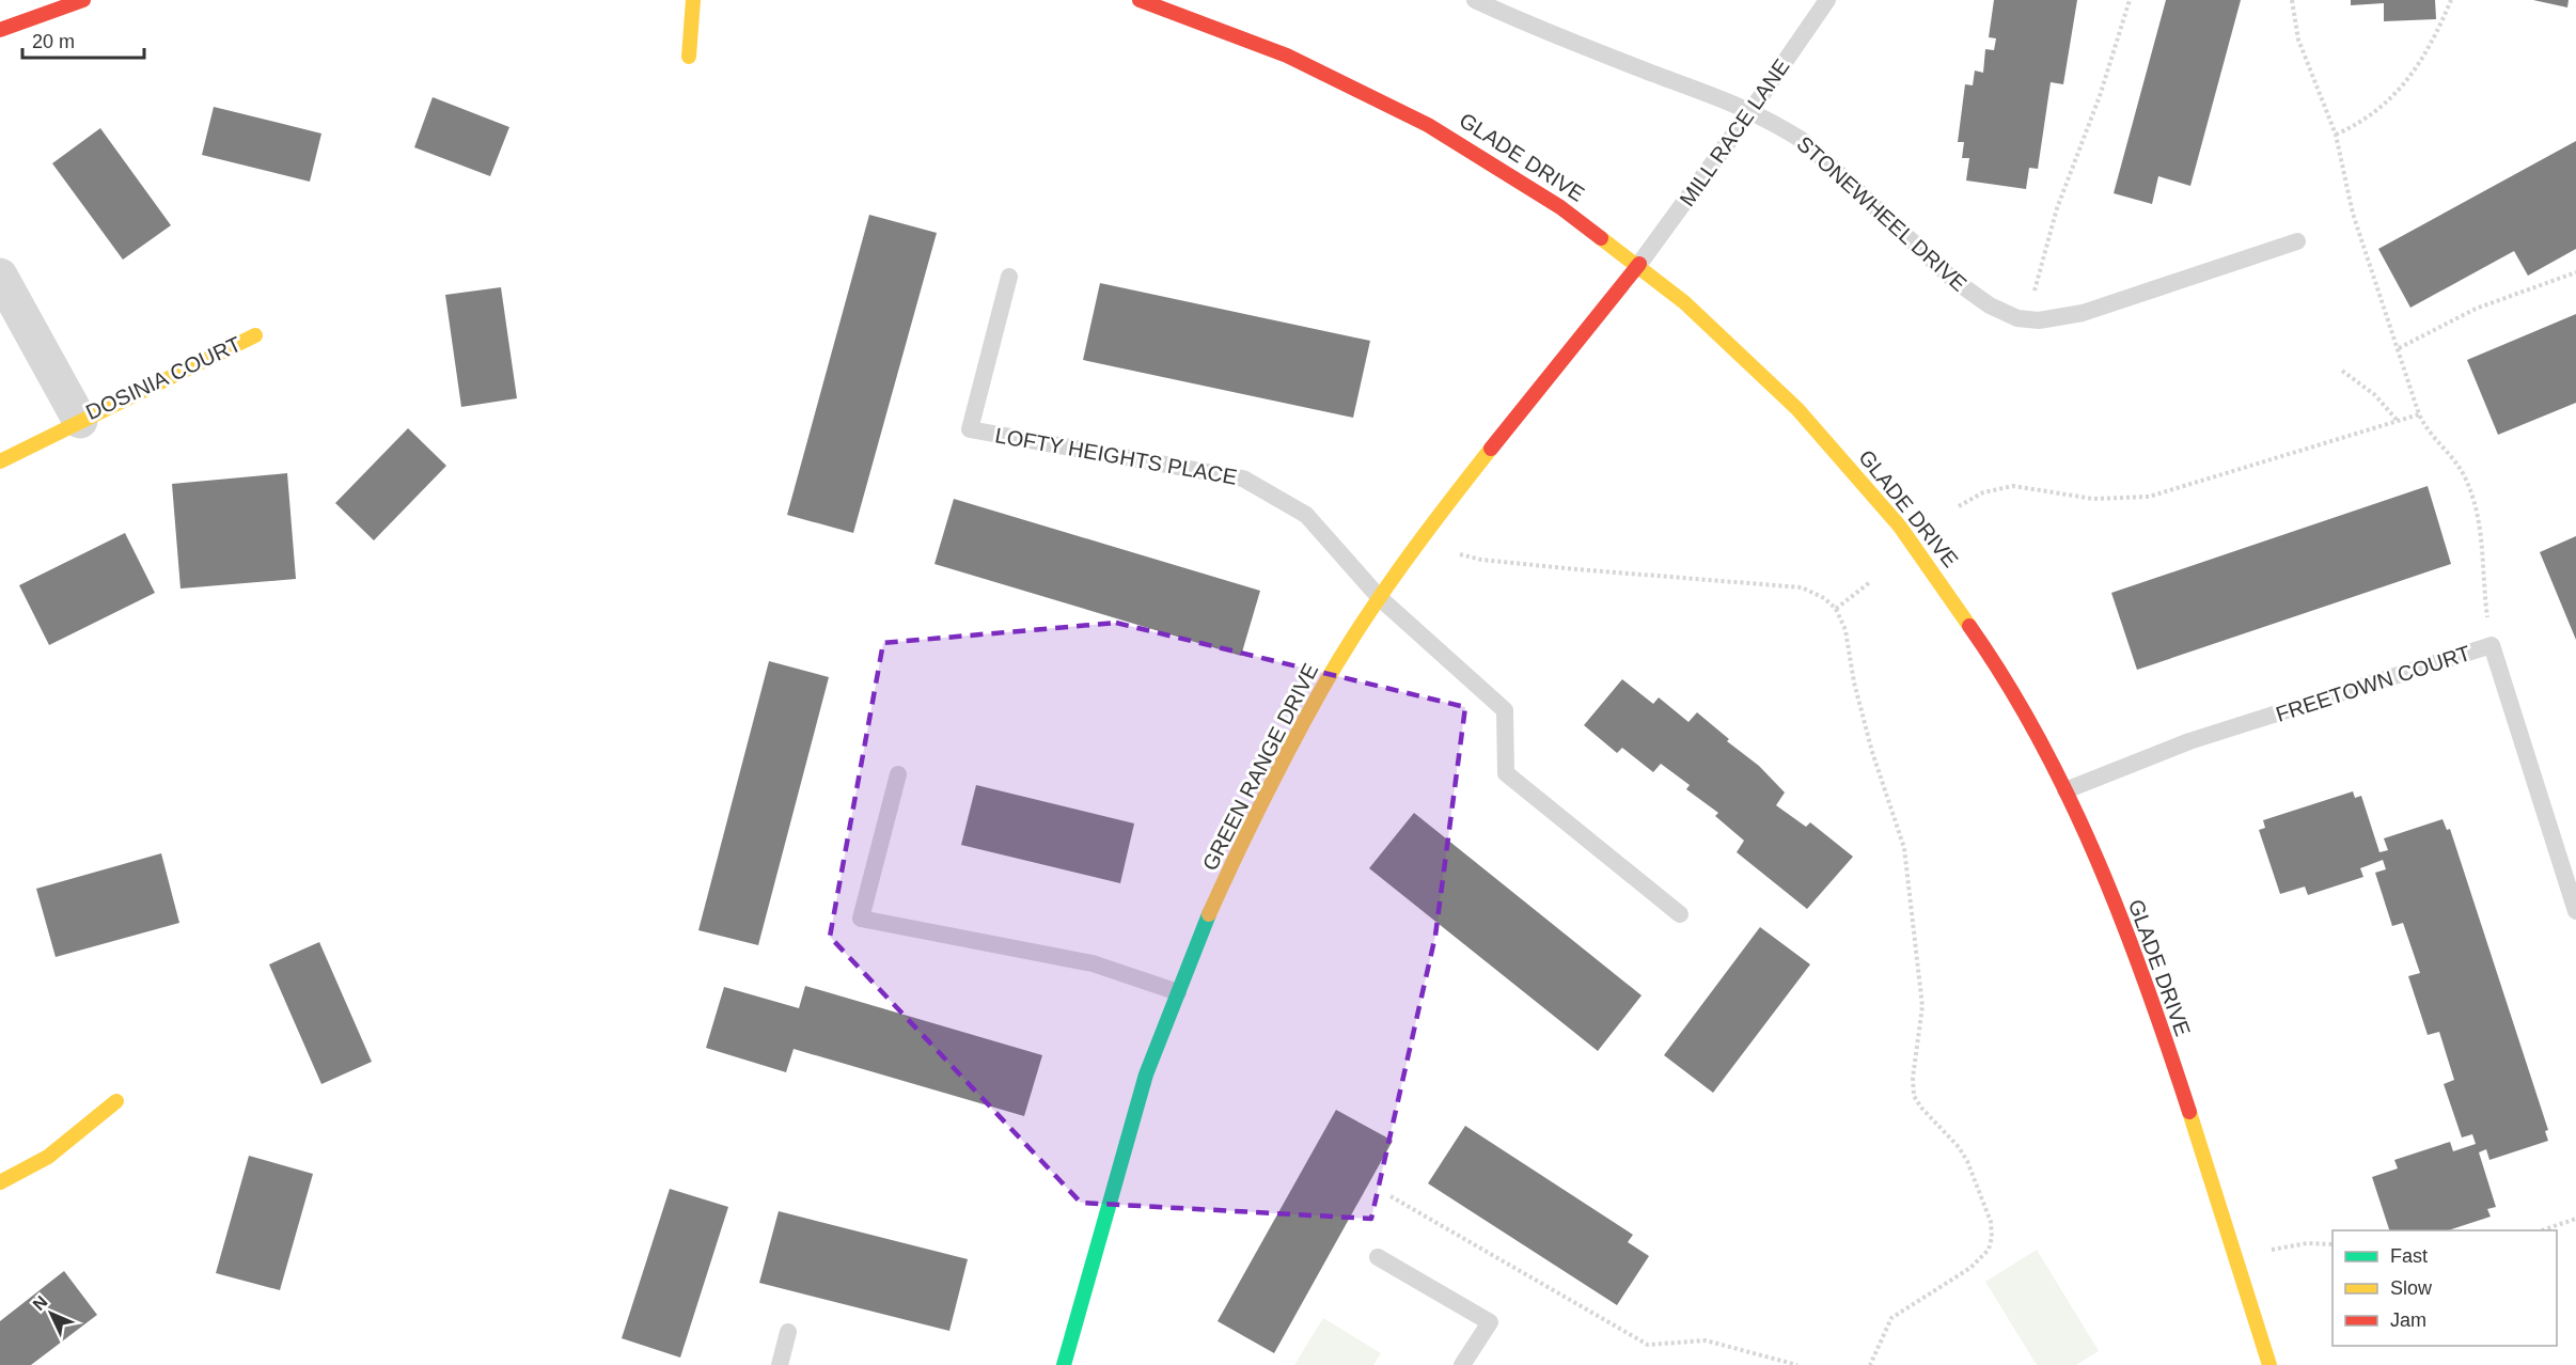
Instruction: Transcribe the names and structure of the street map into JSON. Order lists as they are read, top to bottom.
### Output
{
  "streets": {
    "street": ["GLADE DRIVE", "DOSINIA COURT", "GREEN RANGE DRIVE"],
    "lane": [
      "MILL RACE LANE",
      "STONEWHEEL DRIVE",
      "LOFTY HEIGHTS PLACE",
      "FREETOWN COURT"
    ]
  },
  "crossings": [
    ["MILL RACE LANE", "GLADE DRIVE"],
    ["MILL RACE LANE", "STONEWHEEL DRIVE"],
    ["MILL RACE LANE", "GREEN RANGE DRIVE"],
    ["GLADE DRIVE", "FREETOWN COURT"],
    ["GLADE DRIVE", "GREEN RANGE DRIVE"],
    ["LOFTY HEIGHTS PLACE", "GREEN RANGE DRIVE"]
  ],
  "legend": ["Fast", "Slow", "Jam"],
  "scale_bar": "20 m",
  "north": "top left"
}
